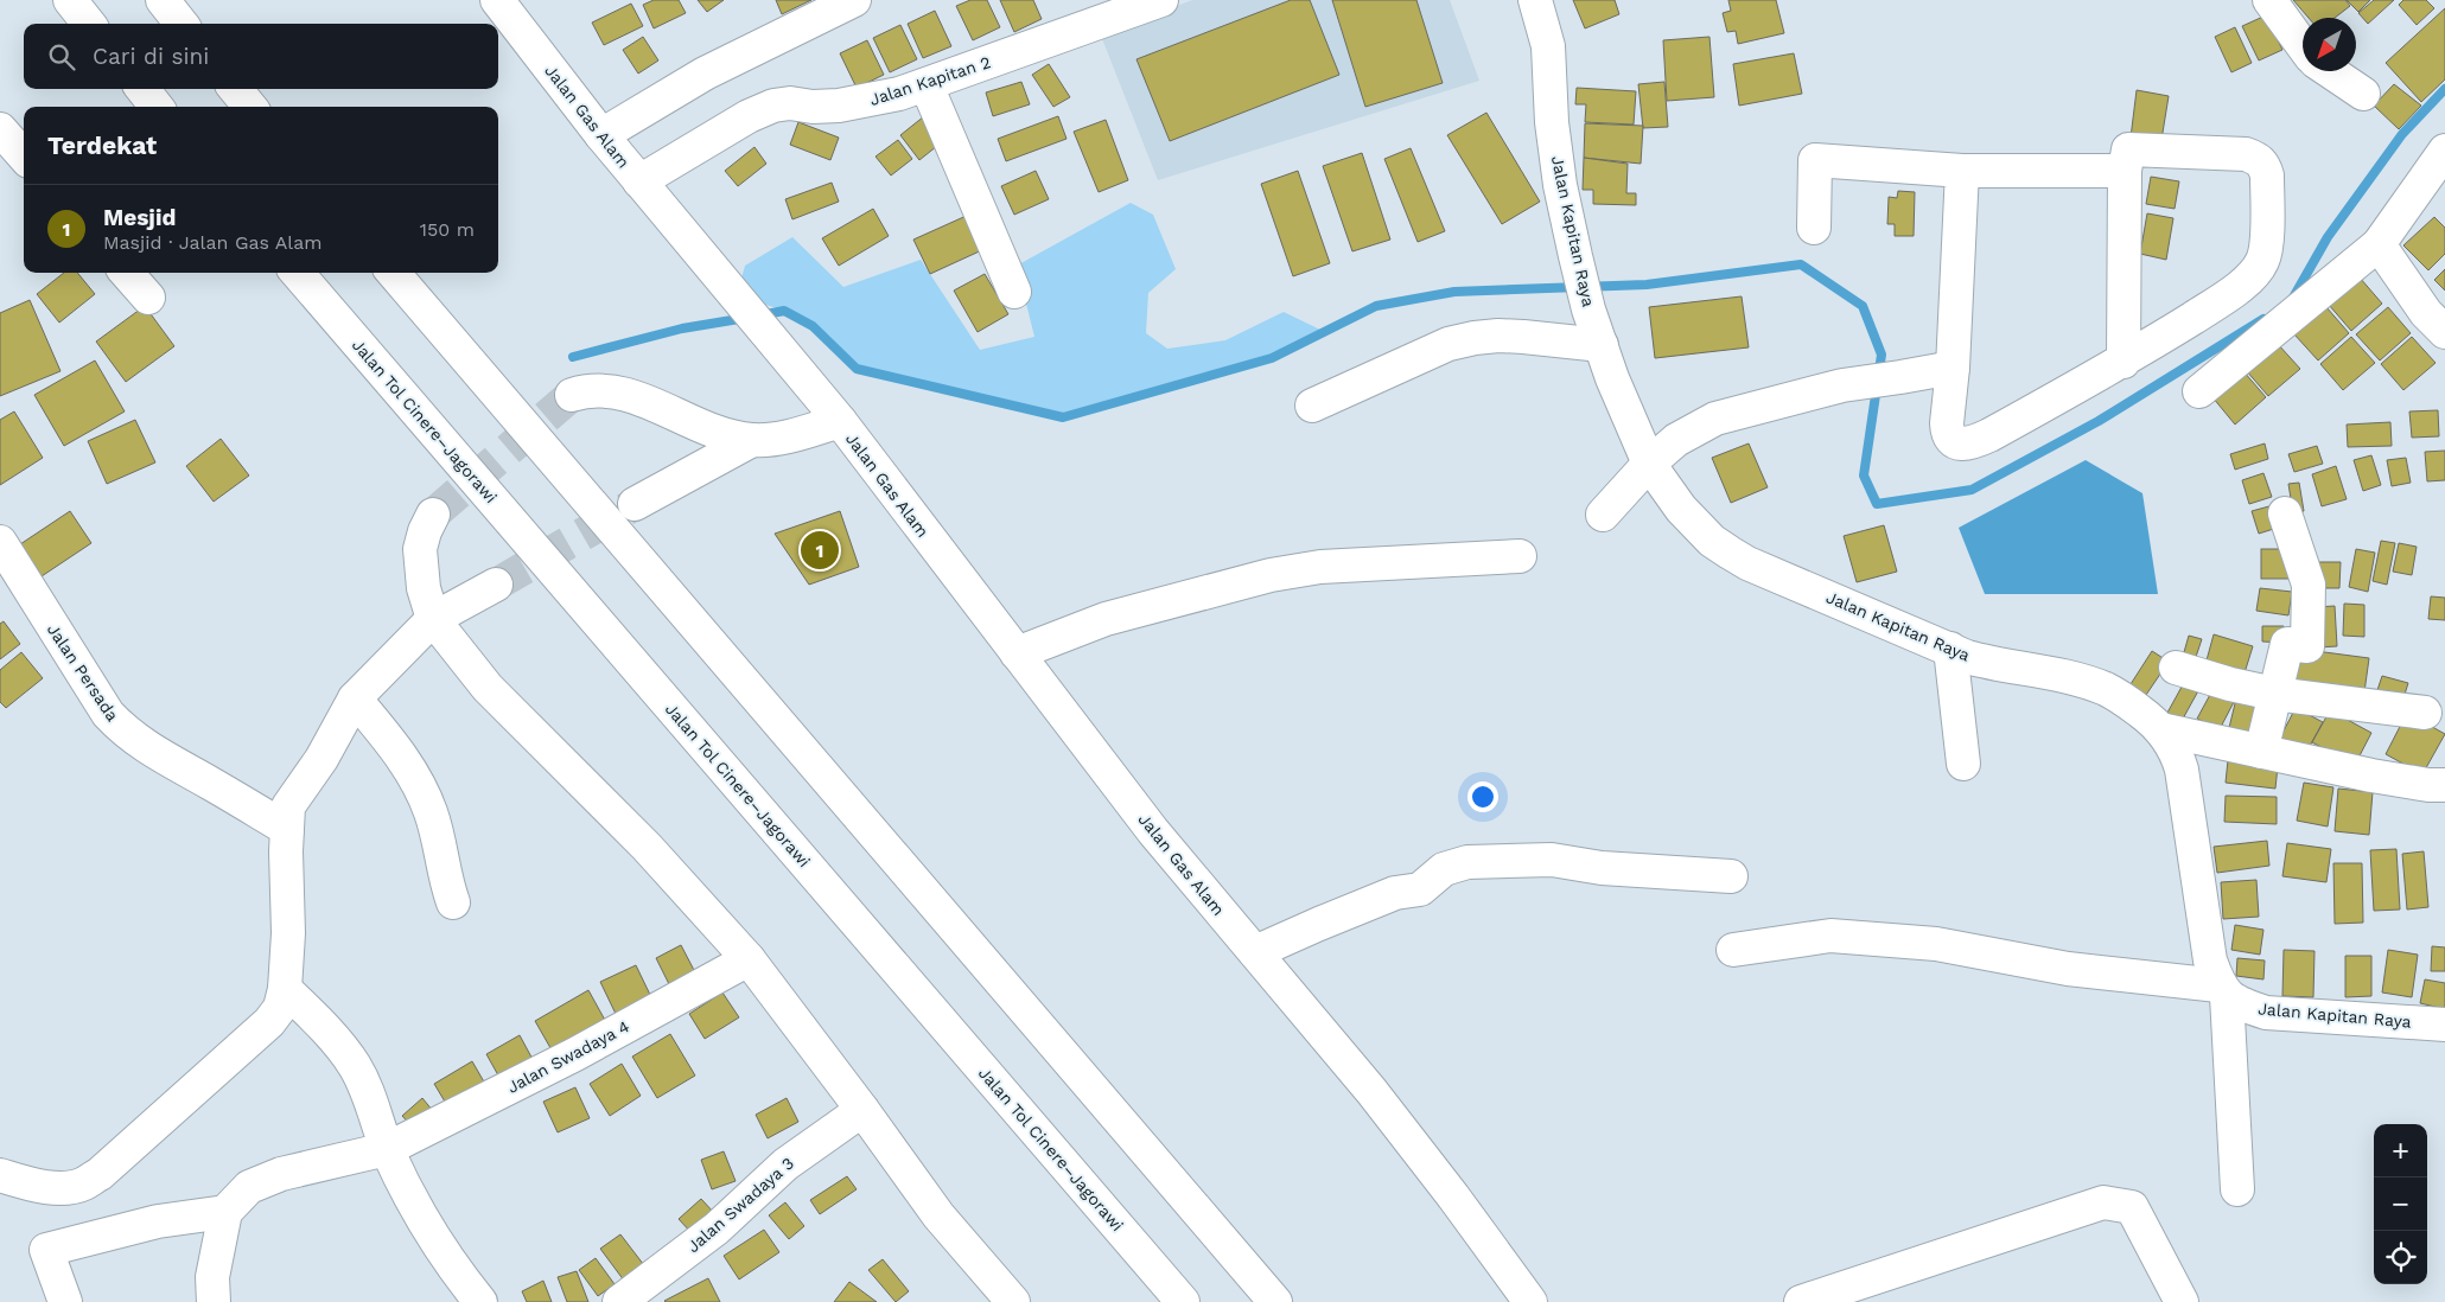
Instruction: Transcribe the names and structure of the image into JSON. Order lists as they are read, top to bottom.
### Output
{
  "streets": {
    "main road": [
      "Jalan Kapitan 2",
      "Jalan Gas Alam",
      "Jalan Kapitan Raya",
      "Jalan Tol Cinere–Jagorawi",
      "Jalan Persada",
      "Jalan Swadaya 4",
      "Jalan Swadaya 3"
    ]
  },
  "crossings": [
    ["Jalan Kapitan 2", "Jalan Gas Alam"]
  ],
  "north": "bottom left",
  "page": {
    "search": "Cari di sini",
    "heading": "Terdekat",
    "list": [
      {
        "mark": "1",
        "name": "Mesjid",
        "note": "Masjid · Jalan Gas Alam",
        "value": "150 m"
      }
    ],
    "pins": "1",
    "map_buttons": ["+", "−"]
  }
}
